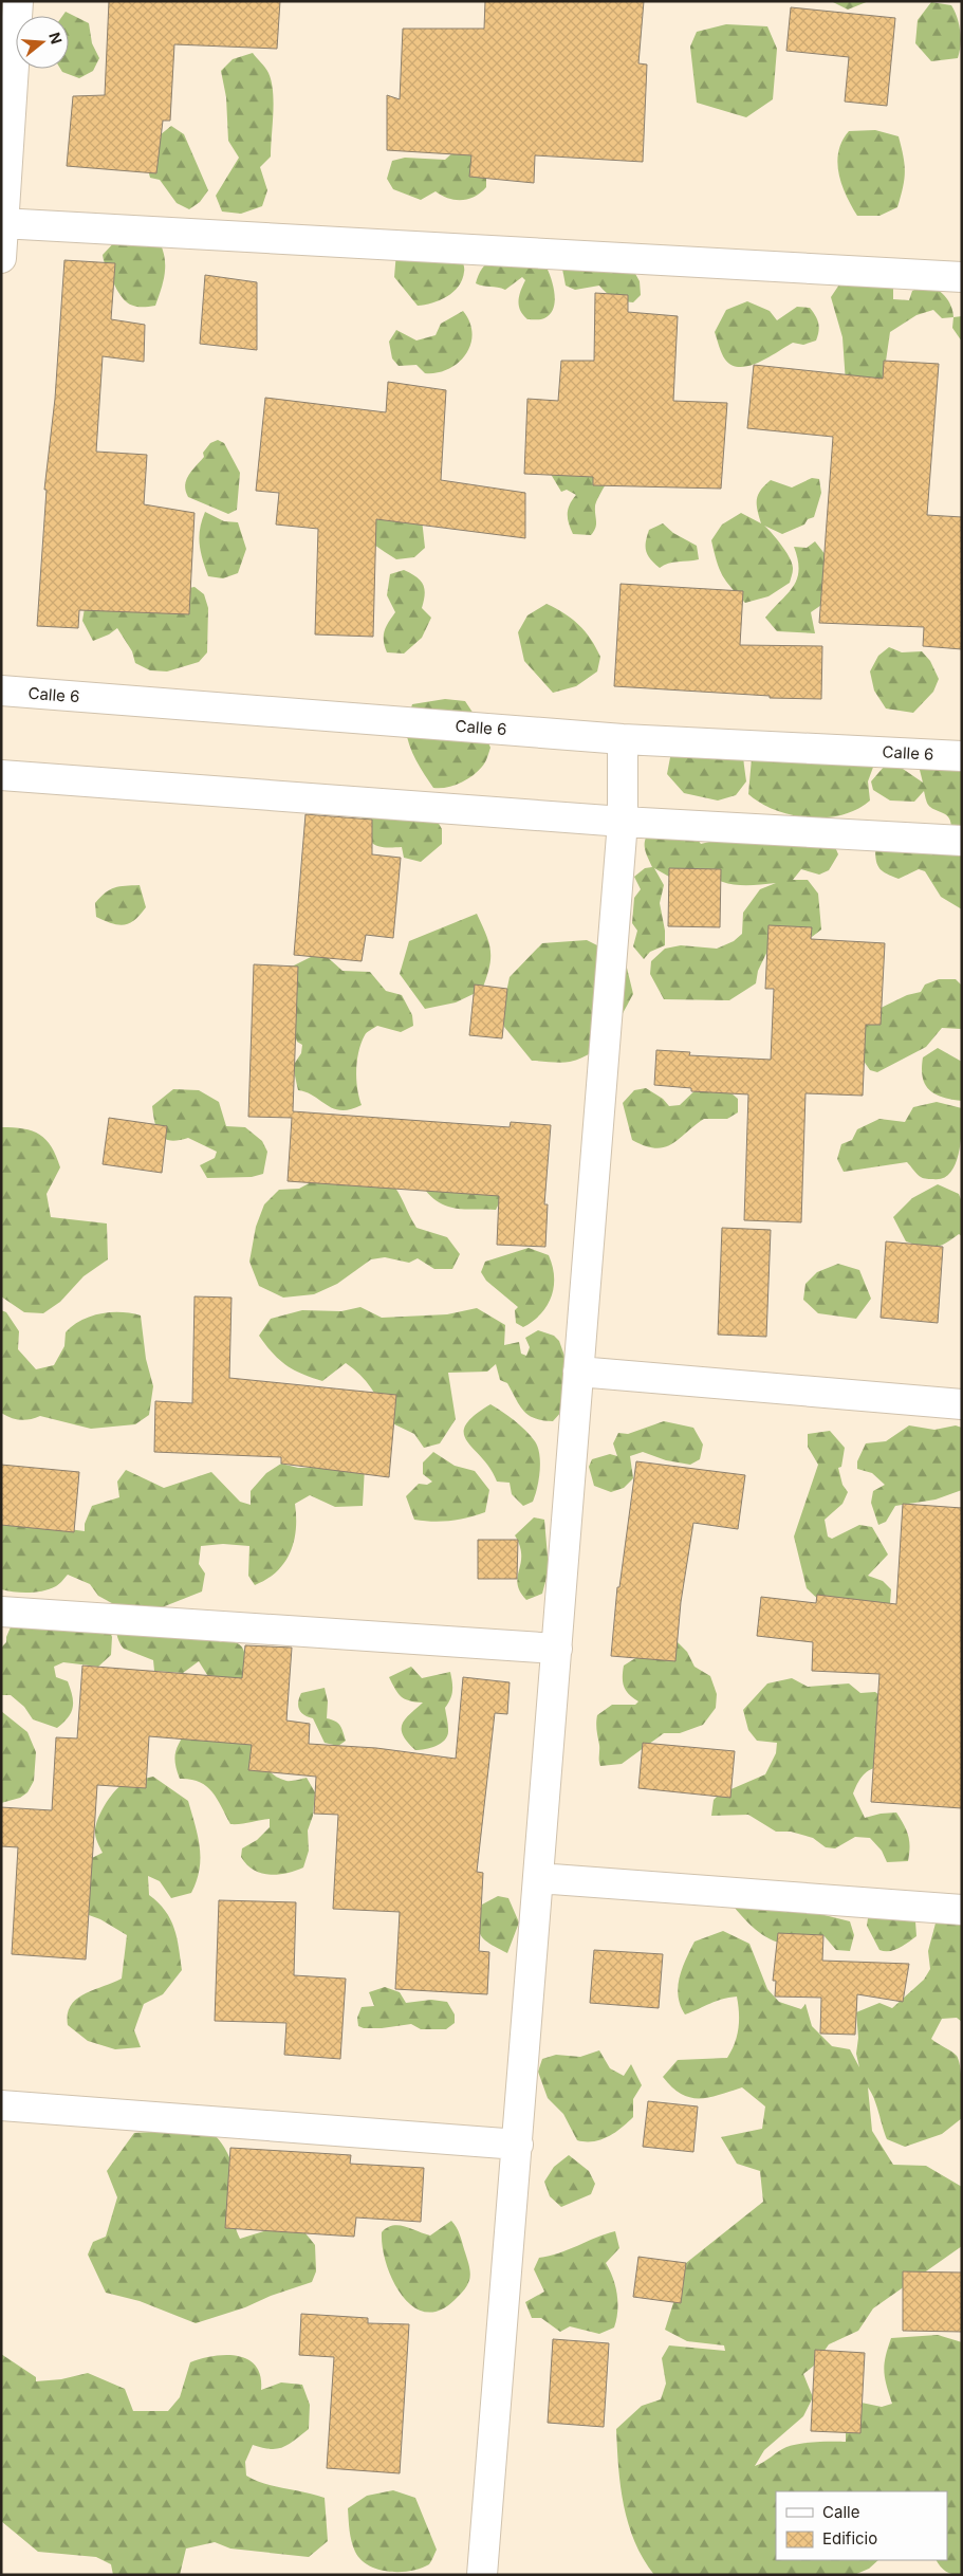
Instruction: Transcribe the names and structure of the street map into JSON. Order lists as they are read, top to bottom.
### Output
{
  "streets": {
    "street": ["Calle 6"]
  },
  "legend": ["Calle", "Edificio"],
  "north": "right"
}
